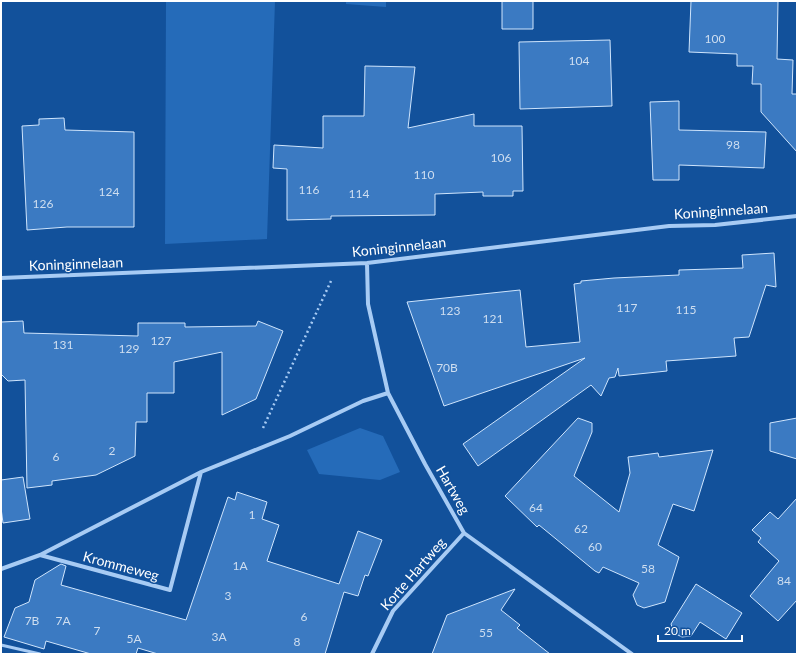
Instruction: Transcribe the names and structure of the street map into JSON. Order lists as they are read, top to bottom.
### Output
{
  "streets": {
    "street": [
      "Koninginnelaan",
      "Hartweg",
      "Krommeweg",
      "Korte Hartweg"
    ]
  },
  "crossings": [
    ["Koninginnelaan", "Hartweg"],
    ["Hartweg", "Krommeweg"],
    ["Hartweg", "Korte Hartweg"]
  ],
  "house_numbers": [
    "100",
    "104",
    "98",
    "106",
    "110",
    "116",
    "124",
    "114",
    "126",
    "117",
    "115",
    "123",
    "121",
    "127",
    "131",
    "129",
    "70B",
    "2",
    "6",
    "64",
    "1",
    "62",
    "60",
    "1A",
    "58",
    "84",
    "3",
    "6",
    "7B",
    "7A",
    "7",
    "55",
    "3A",
    "5A",
    "8"
  ],
  "scale_bar": "20 m"
}
